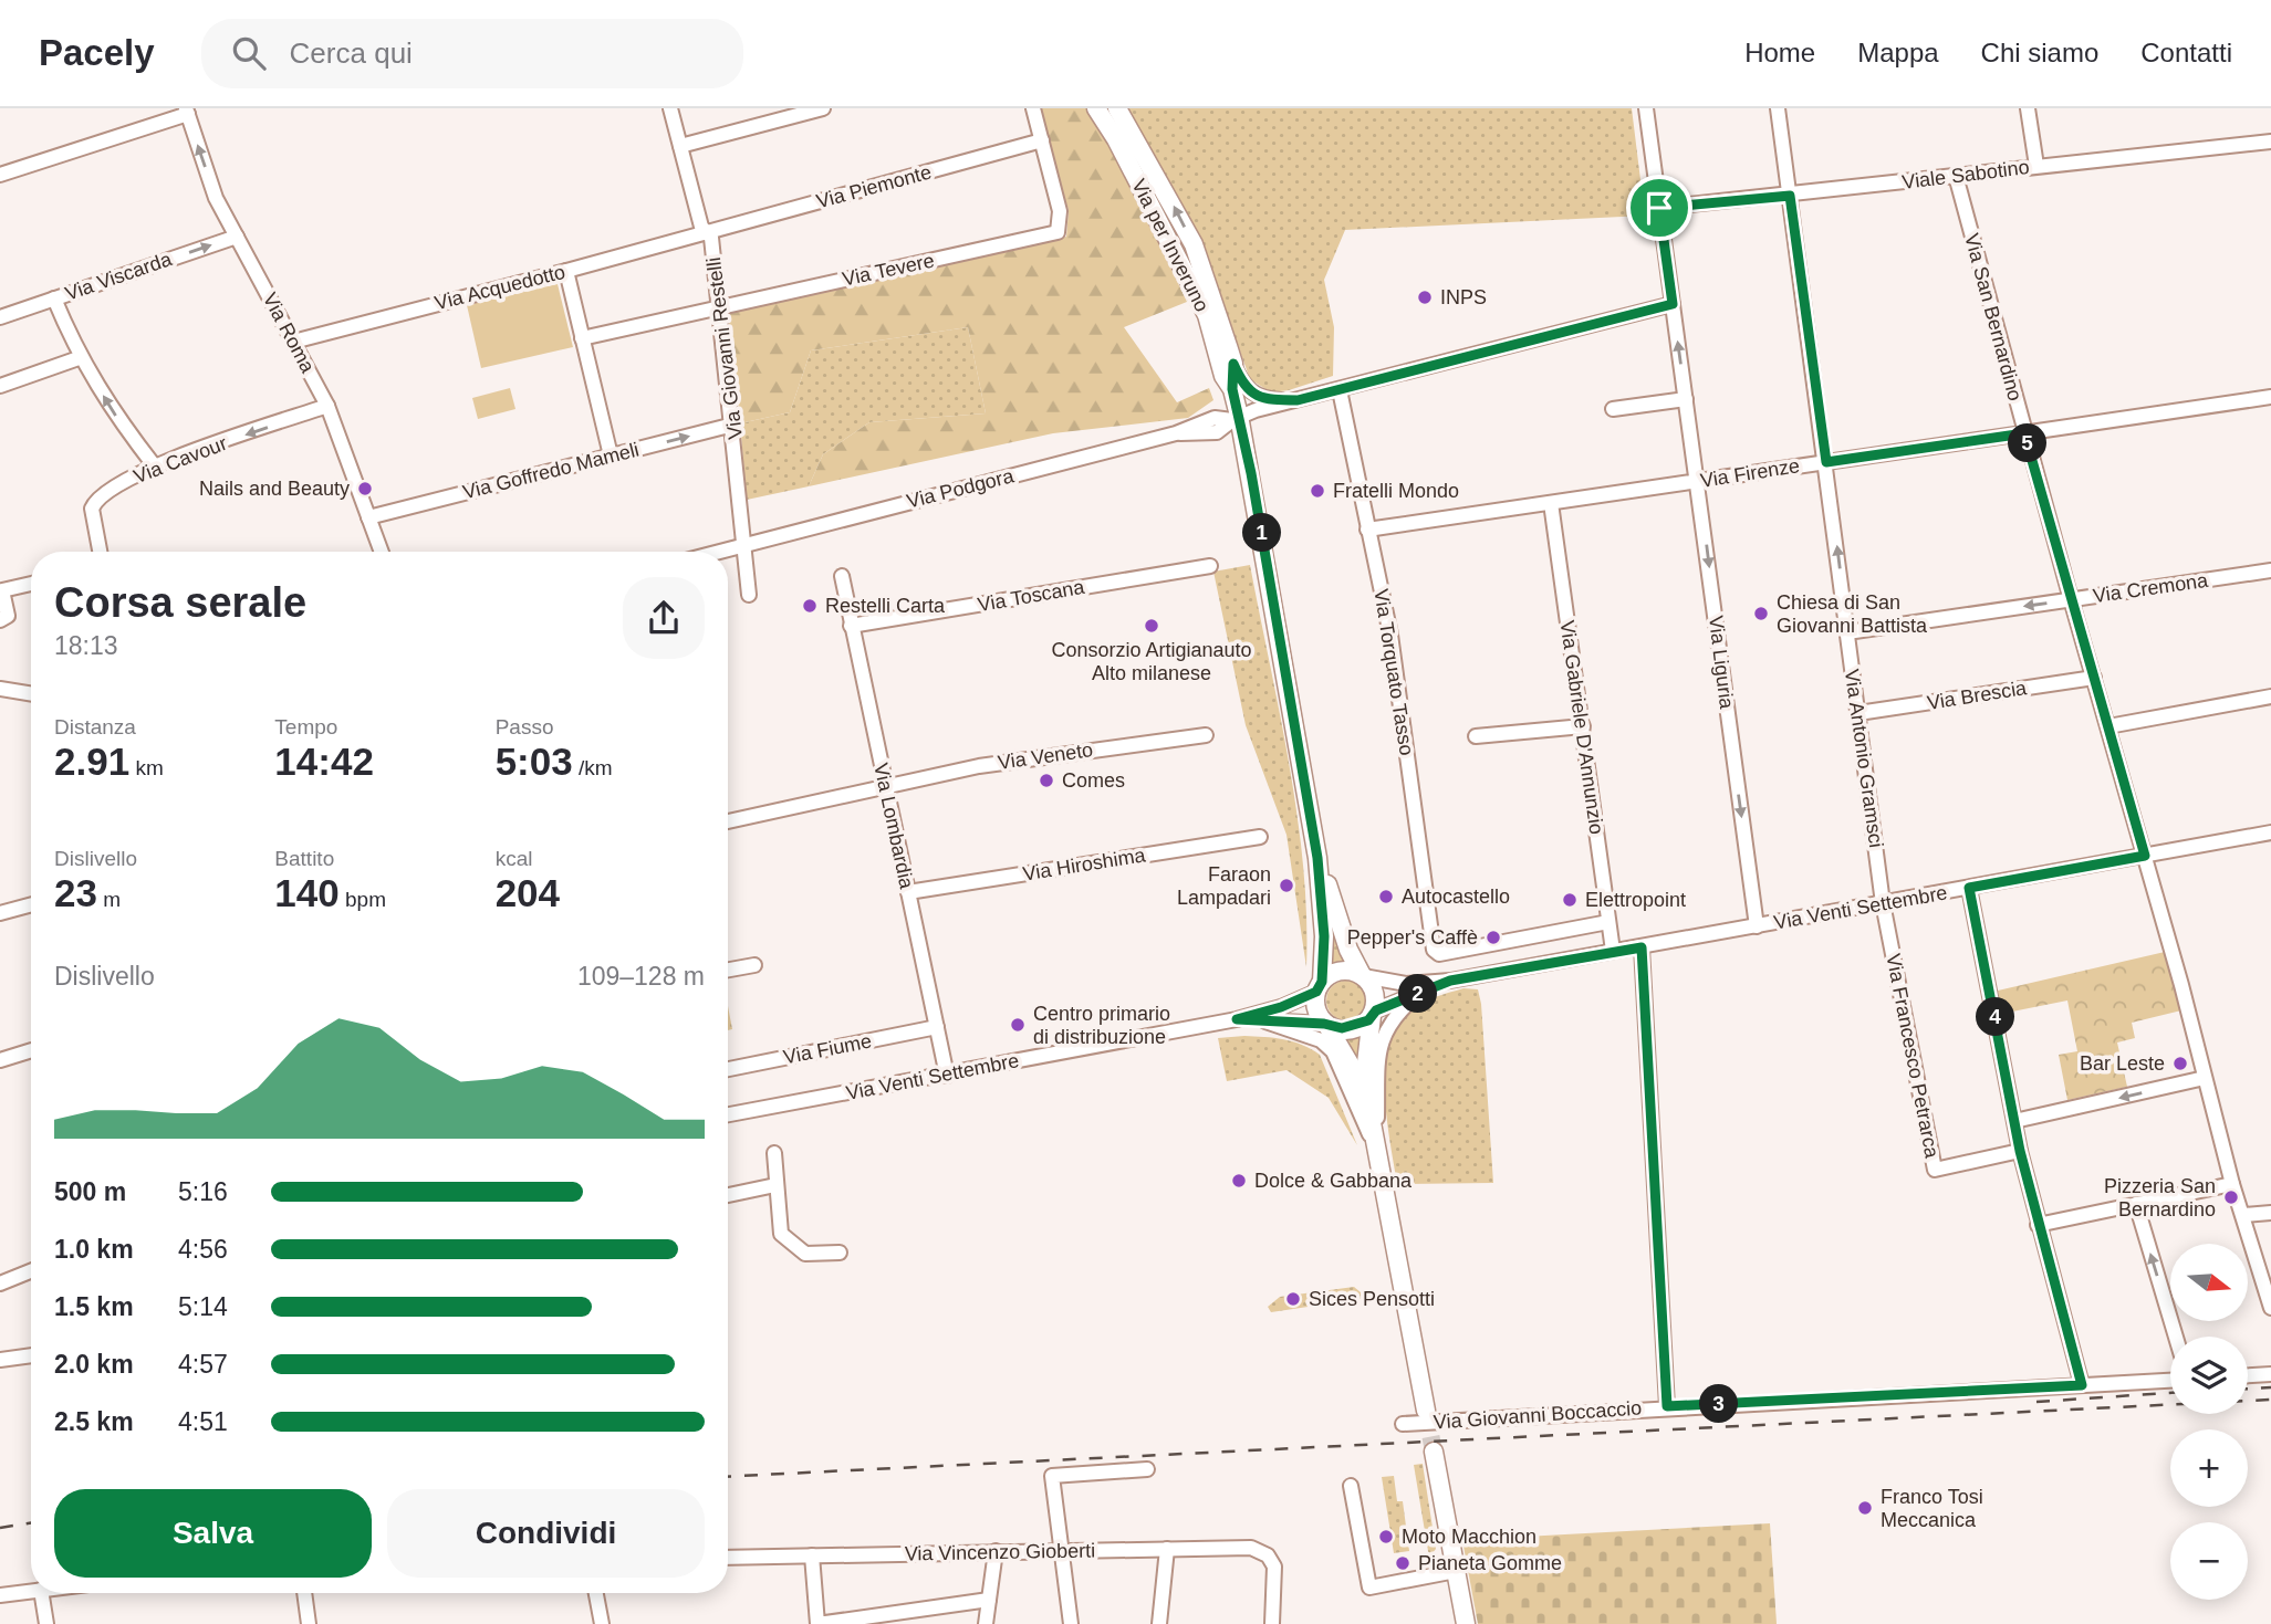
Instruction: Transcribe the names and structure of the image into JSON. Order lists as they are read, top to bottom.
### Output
{
  "streets": {
    "main road": ["Via per Inveruno"],
    "street": [
      "Viale Sabotino",
      "Via Piemonte",
      "Via Tevere",
      "Via Viscarda",
      "Via Acquedotto",
      "Via San Bernardino",
      "Via Roma",
      "Via Giovanni Restelli",
      "Via Cavour",
      "Via Goffredo Mameli",
      "Via Firenze",
      "Via Podgora",
      "Via Cremona",
      "Via Toscana",
      "Via Liguria",
      "Via Torquato Tasso",
      "Via Brescia",
      "Via Gabriele D'Annunzio",
      "Via Veneto",
      "Via Antonio Gramsci",
      "Via Lombardia",
      "Via Hiroshima",
      "Via Venti Settembre",
      "Via Fiume",
      "Via Francesco Petrarca",
      "Via Giovanni Boccaccio",
      "Via Vincenzo Gioberti"
    ]
  },
  "crossings": [
    ["Viale Sabotino", "Via San Bernardino"],
    ["Viale Sabotino", "Via Liguria"],
    ["Viale Sabotino", "Via Antonio Gramsci"],
    ["Via Piemonte", "Via Tevere"],
    ["Via Piemonte", "Via Acquedotto"],
    ["Via Piemonte", "Via Giovanni Restelli"],
    ["Via per Inveruno", "Via Podgora"],
    ["Via per Inveruno", "Via Venti Settembre"],
    ["Via Tevere", "Via Giovanni Restelli"],
    ["Via Viscarda", "Via Roma"],
    ["Via Acquedotto", "Via Roma"],
    ["Via Acquedotto", "Via Giovanni Restelli"],
    ["Via San Bernardino", "Via Firenze"],
    ["Via San Bernardino", "Via Cremona"],
    ["Via San Bernardino", "Via Brescia"],
    ["Via San Bernardino", "Via Venti Settembre"],
    ["Via Roma", "Via Cavour"],
    ["Via Roma", "Via Goffredo Mameli"],
    ["Via Giovanni Restelli", "Via Goffredo Mameli"],
    ["Via Giovanni Restelli", "Via Podgora"],
    ["Via Firenze", "Via Liguria"],
    ["Via Firenze", "Via Torquato Tasso"],
    ["Via Firenze", "Via Gabriele D'Annunzio"],
    ["Via Firenze", "Via Antonio Gramsci"],
    ["Via Podgora", "Via Liguria"],
    ["Via Podgora", "Via Torquato Tasso"],
    ["Via Cremona", "Via Antonio Gramsci"],
    ["Via Toscana", "Via Lombardia"],
    ["Via Liguria", "Via Venti Settembre"],
    ["Via Torquato Tasso", "Via Gabriele D'Annunzio"],
    ["Via Brescia", "Via Antonio Gramsci"],
    ["Via Gabriele D'Annunzio", "Via Venti Settembre"],
    ["Via Veneto", "Via Lombardia"],
    ["Via Antonio Gramsci", "Via Venti Settembre"],
    ["Via Antonio Gramsci", "Via Francesco Petrarca"],
    ["Via Lombardia", "Via Hiroshima"],
    ["Via Lombardia", "Via Venti Settembre"],
    ["Via Lombardia", "Via Fiume"],
    ["Via Venti Settembre", "Via Francesco Petrarca"]
  ],
  "one_way": ["Via Viscarda", "Via Cavour", "Via Cremona"],
  "places": [
    "INPS",
    "Nails and Beauty",
    "Fratelli Mondo",
    "Restelli Carta",
    "Chiesa di San Giovanni Battista",
    "Consorzio Artigianauto Alto milanese",
    "Comes",
    "Faraon Lampadari",
    "Autocastello",
    "Elettropoint",
    "Pepper's Caffè",
    "Centro primario di distribuzione",
    "Bar Leste",
    "Dolce & Gabbana",
    "Pizzeria San Bernardino",
    "Sices Pensotti",
    "Franco Tosi Meccanica",
    "Moto Macchion",
    "Pianeta Gomme"
  ],
  "north": "right",
  "page": {
    "header": "Pacely",
    "search": "Cerca qui",
    "nav": [
      "Home",
      "Mappa",
      "Chi siamo",
      "Contatti"
    ],
    "pins": [
      "5",
      "1",
      "2",
      "4",
      "3"
    ],
    "heading": ["Corsa serale", "18:13"],
    "stats": [
      ["Distanza", "2.91 km"],
      ["Tempo", "14:42"],
      ["Passo", "5:03 /km"],
      ["Dislivello", "23 m"],
      ["Battito", "140 bpm"],
      ["kcal", "204"]
    ],
    "chart": ["Dislivello", "109–128 m"],
    "list": [
      {
        "name": "500 m",
        "note": "5:16"
      },
      {
        "name": "1.0 km",
        "note": "4:56"
      },
      {
        "name": "1.5 km",
        "note": "5:14"
      },
      {
        "name": "2.0 km",
        "note": "4:57"
      },
      {
        "name": "2.5 km",
        "note": "4:51"
      }
    ],
    "map_buttons": ["+", "−"],
    "buttons": ["Salva", "Condividi"]
  }
}
